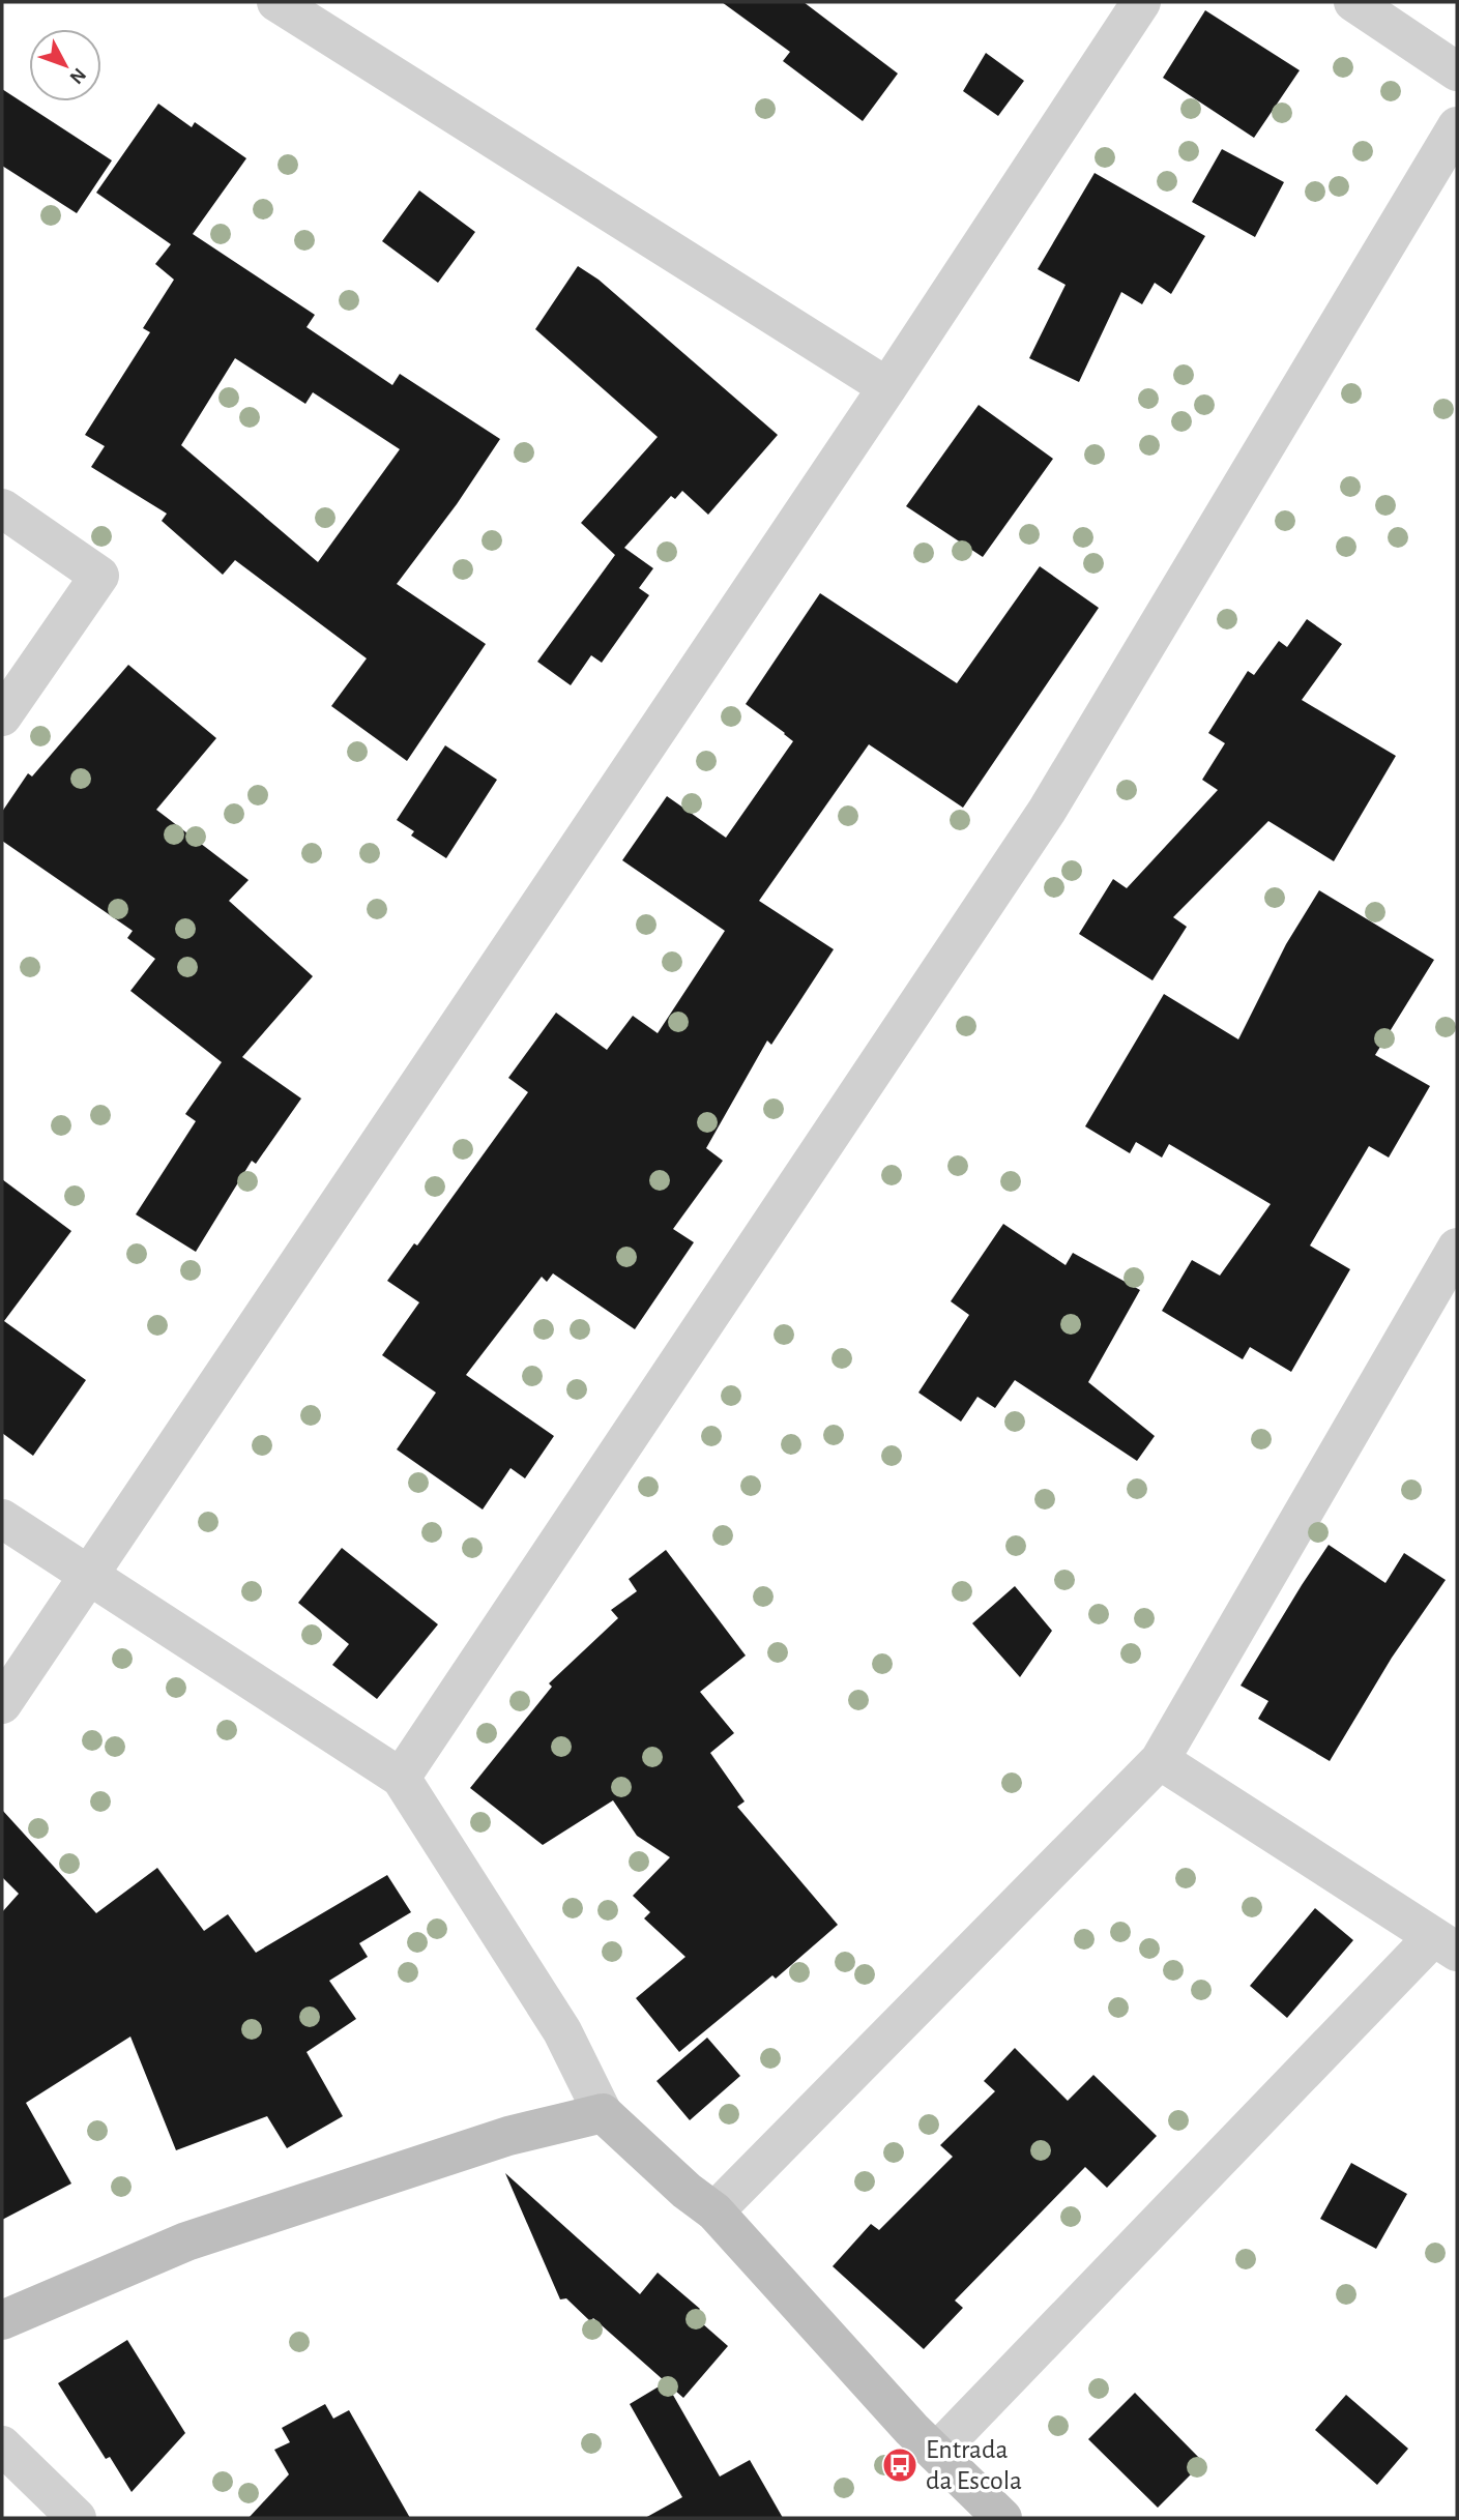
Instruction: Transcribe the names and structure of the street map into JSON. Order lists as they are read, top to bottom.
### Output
{
  "places": {
    "bus stop": ["Entrada da Escola"]
  },
  "north": "bottom right"
}
